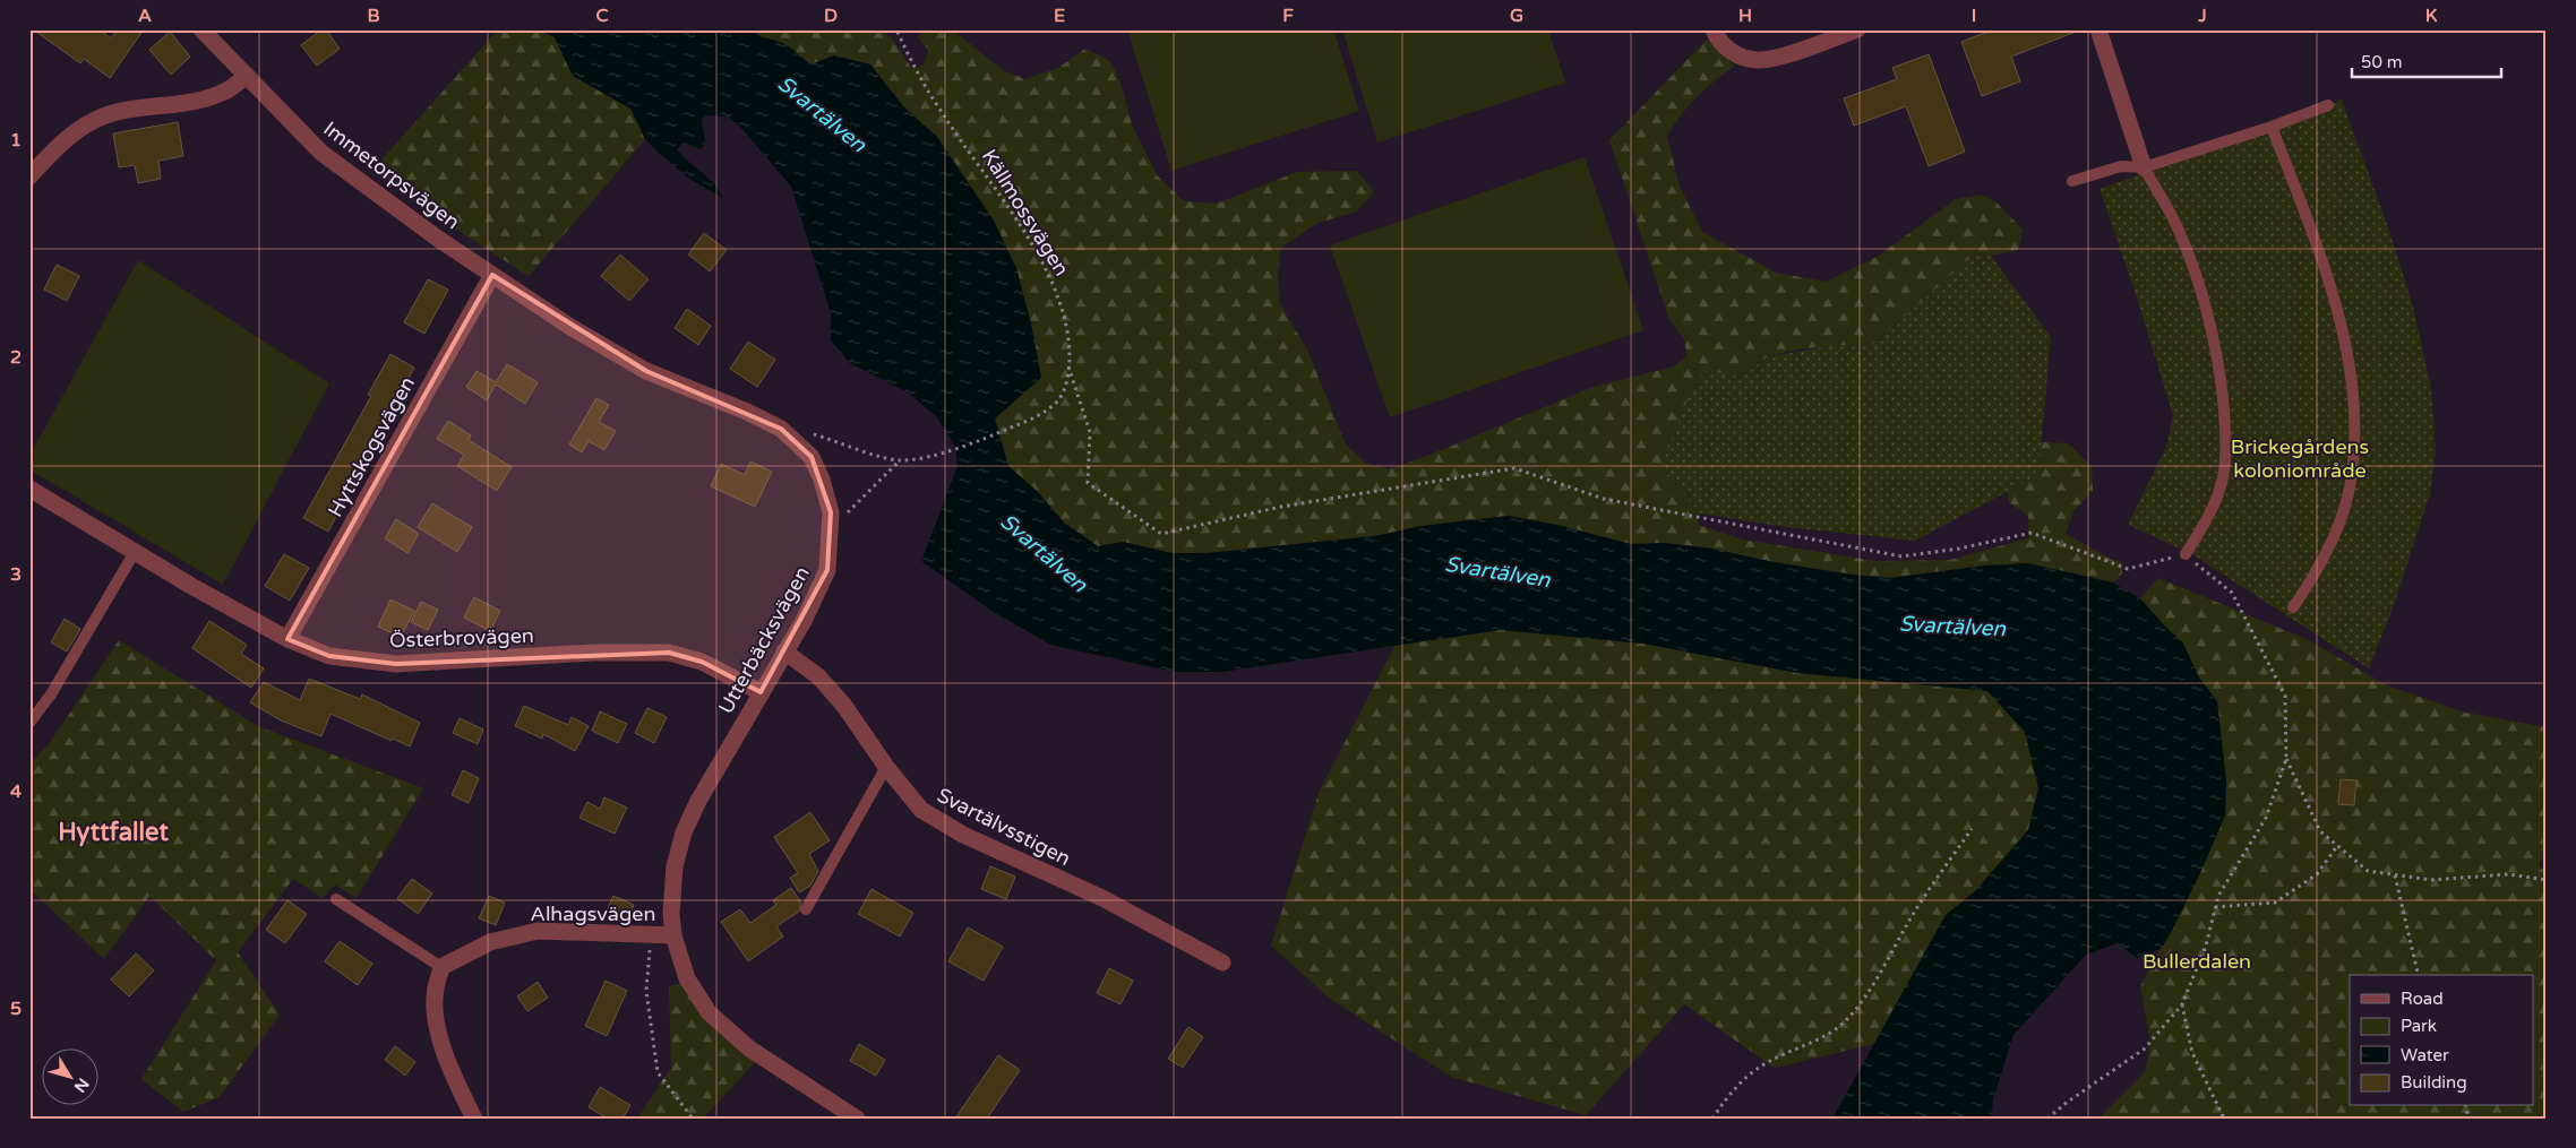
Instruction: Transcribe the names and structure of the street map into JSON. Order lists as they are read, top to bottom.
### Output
{
  "streets": {
    "street": [
      "Immetorpsvägen",
      "Hyttskogsvägen",
      "Österbrovägen",
      "Utterbäcksvägen",
      "Svartälvsstigen",
      "Alhagsvägen"
    ],
    "path": ["Källmossvägen"]
  },
  "crossings": [
    ["Immetorpsvägen", "Hyttskogsvägen"],
    ["Immetorpsvägen", "Utterbäcksvägen"],
    ["Hyttskogsvägen", "Österbrovägen"],
    ["Hyttskogsvägen", "Utterbäcksvägen"],
    ["Österbrovägen", "Utterbäcksvägen"],
    ["Utterbäcksvägen", "Svartälvsstigen"],
    ["Utterbäcksvägen", "Alhagsvägen"]
  ],
  "districts": ["Hyttfallet"],
  "water": ["Svartälven"],
  "parks": ["Brickegårdens koloniområde", "Bullerdalen"],
  "legend": [
    "Road",
    "Park",
    "Water",
    "Building"
  ],
  "scale_bar": "50 m",
  "north": "bottom right",
  "grid": {
    "columns": [
      "A",
      "B",
      "C",
      "D",
      "E",
      "F",
      "G",
      "H",
      "I",
      "J",
      "K"
    ],
    "rows": [
      "1",
      "2",
      "3",
      "4",
      "5"
    ]
  }
}
